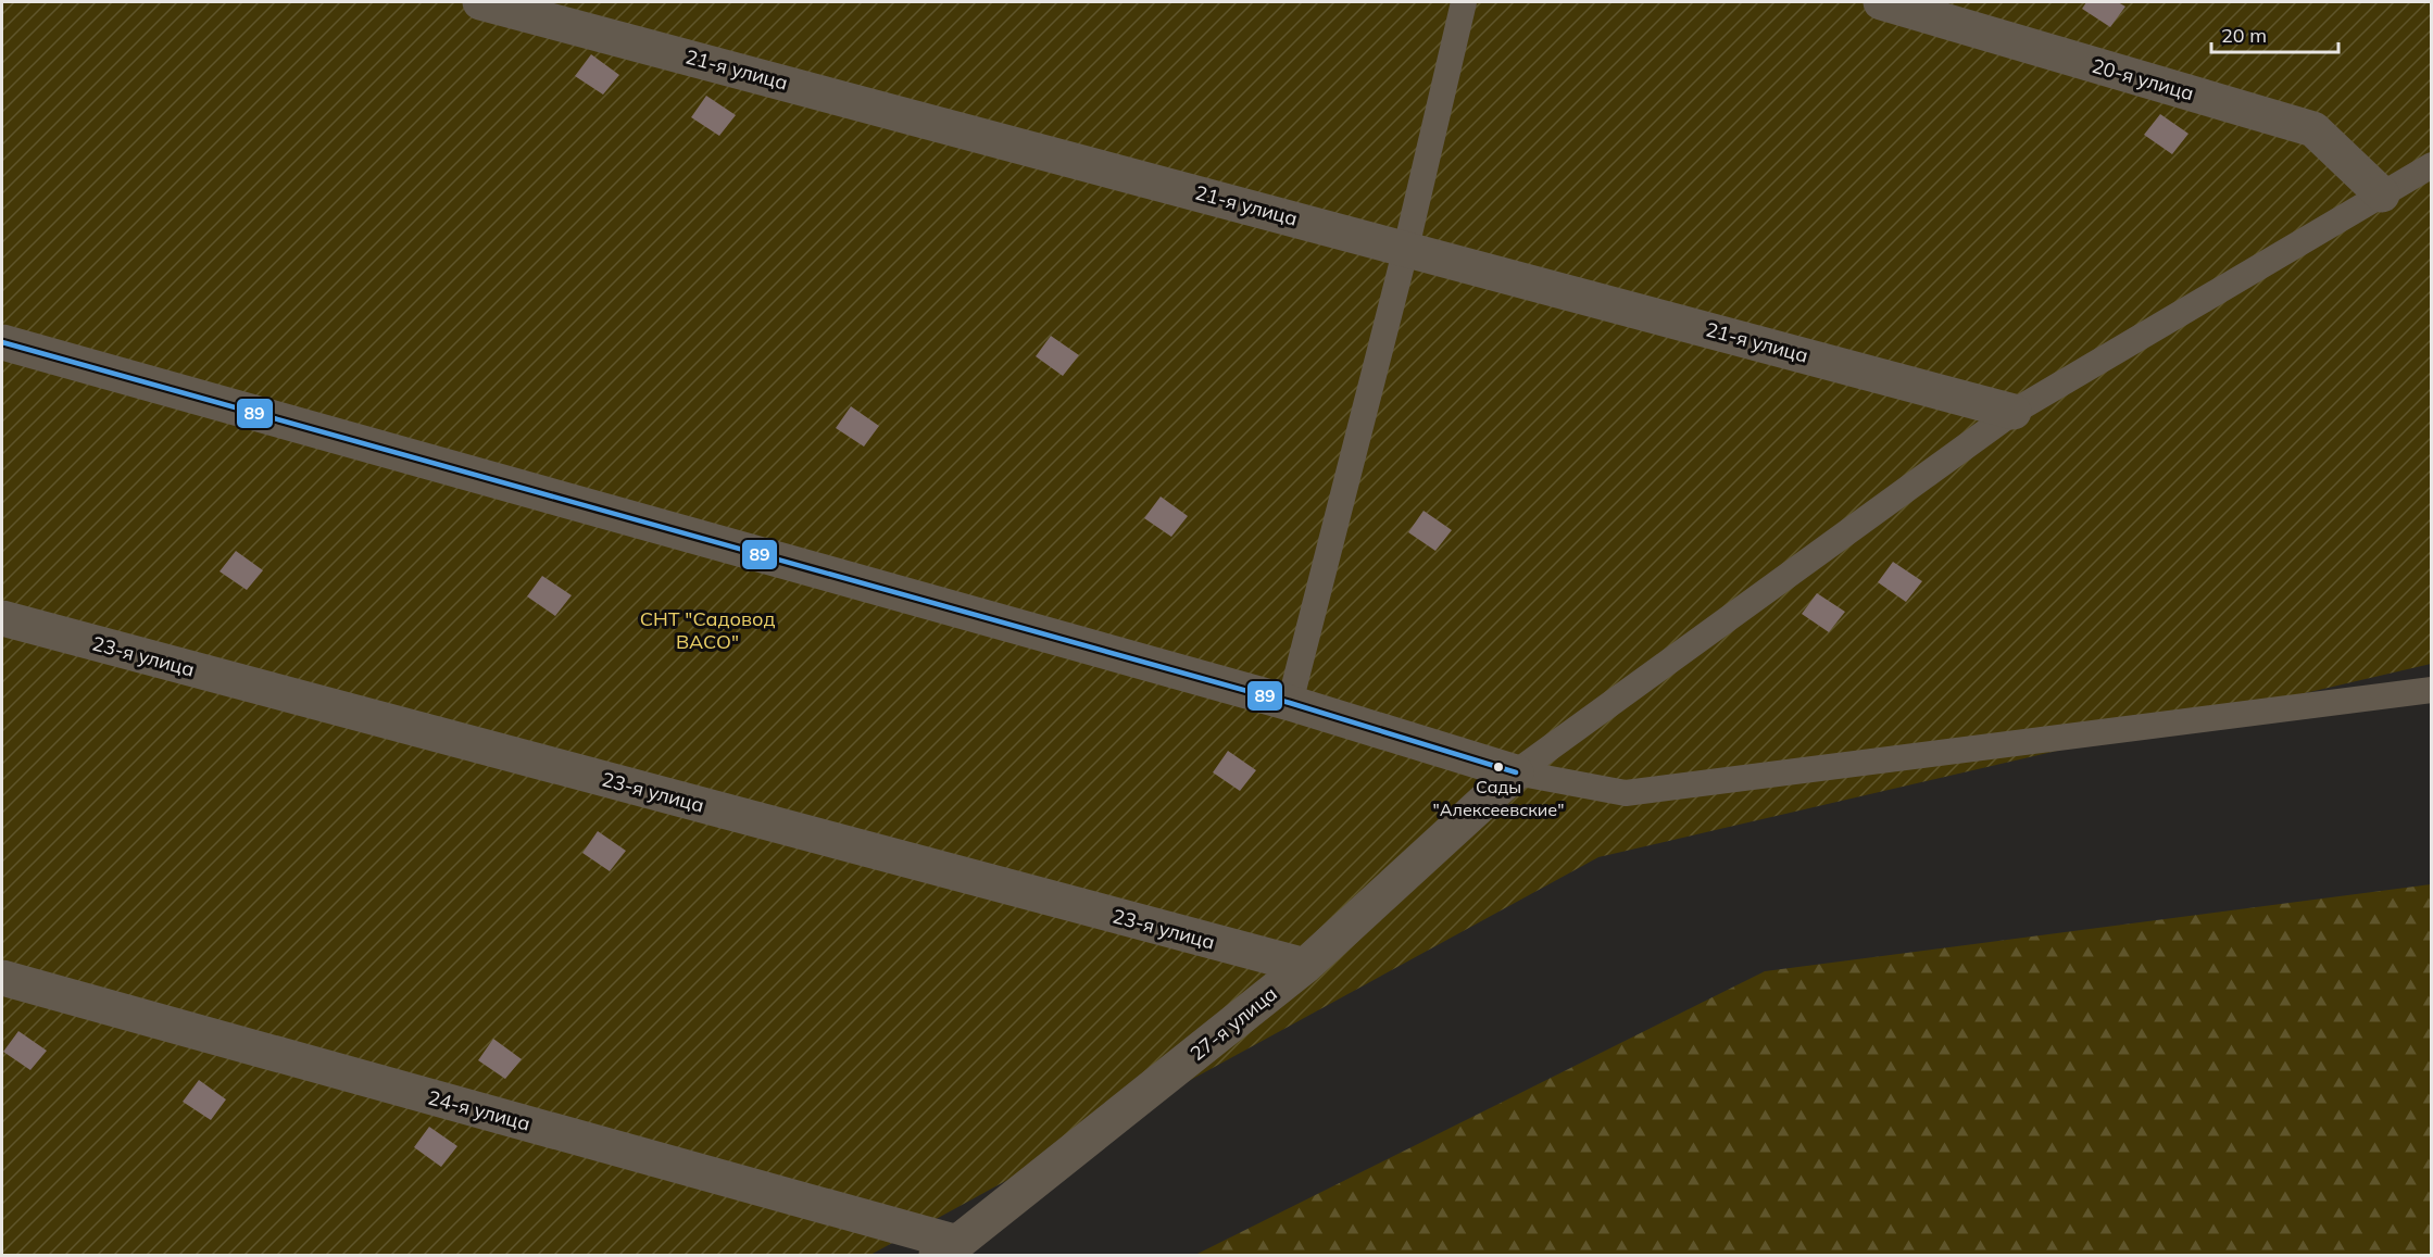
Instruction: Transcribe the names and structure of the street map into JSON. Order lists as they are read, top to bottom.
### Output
{
  "streets": {
    "street": [
      "21-я улица",
      "20-я улица",
      "23-я улица",
      "27-я улица",
      "24-я улица"
    ]
  },
  "crossings": [
    ["23-я улица", "27-я улица"],
    ["27-я улица", "24-я улица"]
  ],
  "parks": ["СНТ \"Садовод ВАСО\""],
  "places": ["Сады \"Алексеевские\""],
  "lines": ["transit line 89"],
  "scale_bar": "20 m"
}
